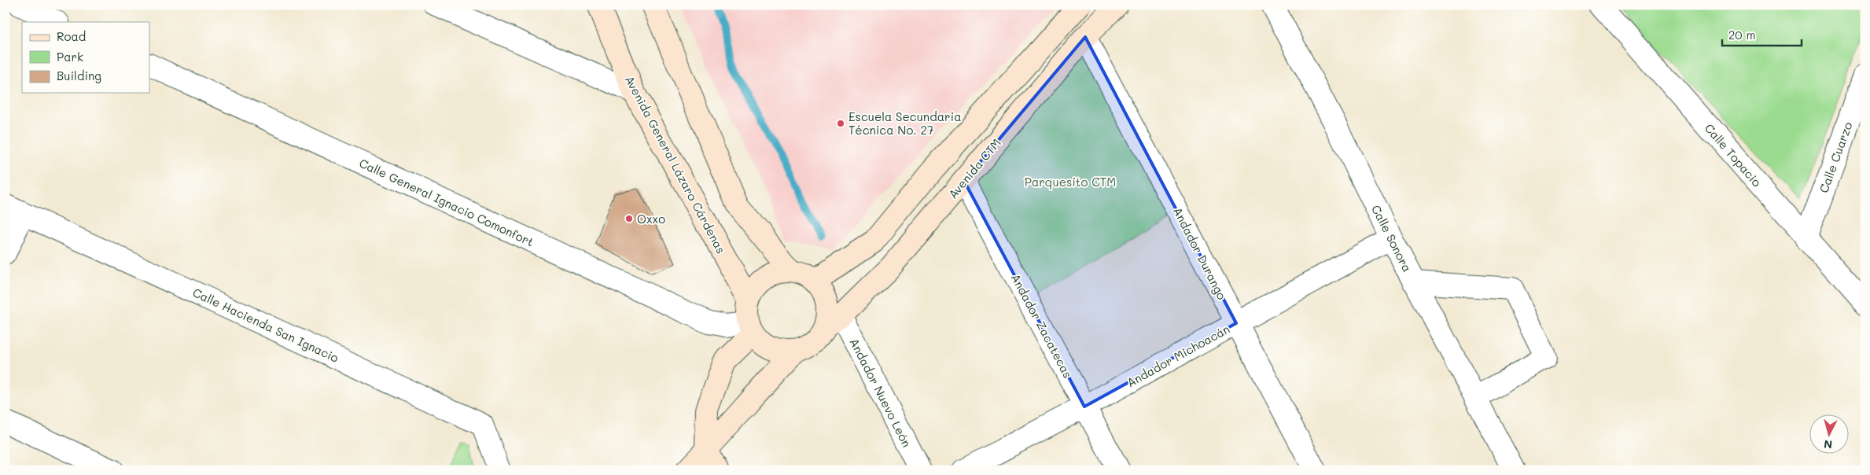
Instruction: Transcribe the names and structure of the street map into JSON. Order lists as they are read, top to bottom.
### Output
{
  "streets": {
    "main road": ["Avenida General Lázaro Cárdenas", "Avenida CTM"],
    "street": [
      "Calle Topacio",
      "Calle Cuarzo",
      "Calle General Ignacio Comonfort",
      "Calle Sonora",
      "Andador Durango",
      "Calle Hacienda San Ignacio",
      "Andador Zacatecas",
      "Andador Michoacán",
      "Andador Nuevo León"
    ]
  },
  "crossings": [
    ["Calle Topacio", "Calle Cuarzo"],
    ["Avenida General Lázaro Cárdenas", "Avenida CTM"],
    ["Avenida General Lázaro Cárdenas", "Calle General Ignacio Comonfort"],
    ["Avenida General Lázaro Cárdenas", "Andador Nuevo León"],
    ["Avenida CTM", "Calle General Ignacio Comonfort"],
    ["Avenida CTM", "Andador Durango"],
    ["Avenida CTM", "Andador Zacatecas"],
    ["Avenida CTM", "Andador Nuevo León"],
    ["Calle General Ignacio Comonfort", "Andador Nuevo León"],
    ["Calle Sonora", "Andador Michoacán"],
    ["Andador Durango", "Andador Michoacán"],
    ["Andador Zacatecas", "Andador Michoacán"]
  ],
  "parks": ["Parquesito CTM"],
  "places": ["Escuela Secundaria Técnica No. 27", "Oxxo"],
  "legend": ["Road", "Park", "Building"],
  "scale_bar": "20 m",
  "north": "bottom"
}
